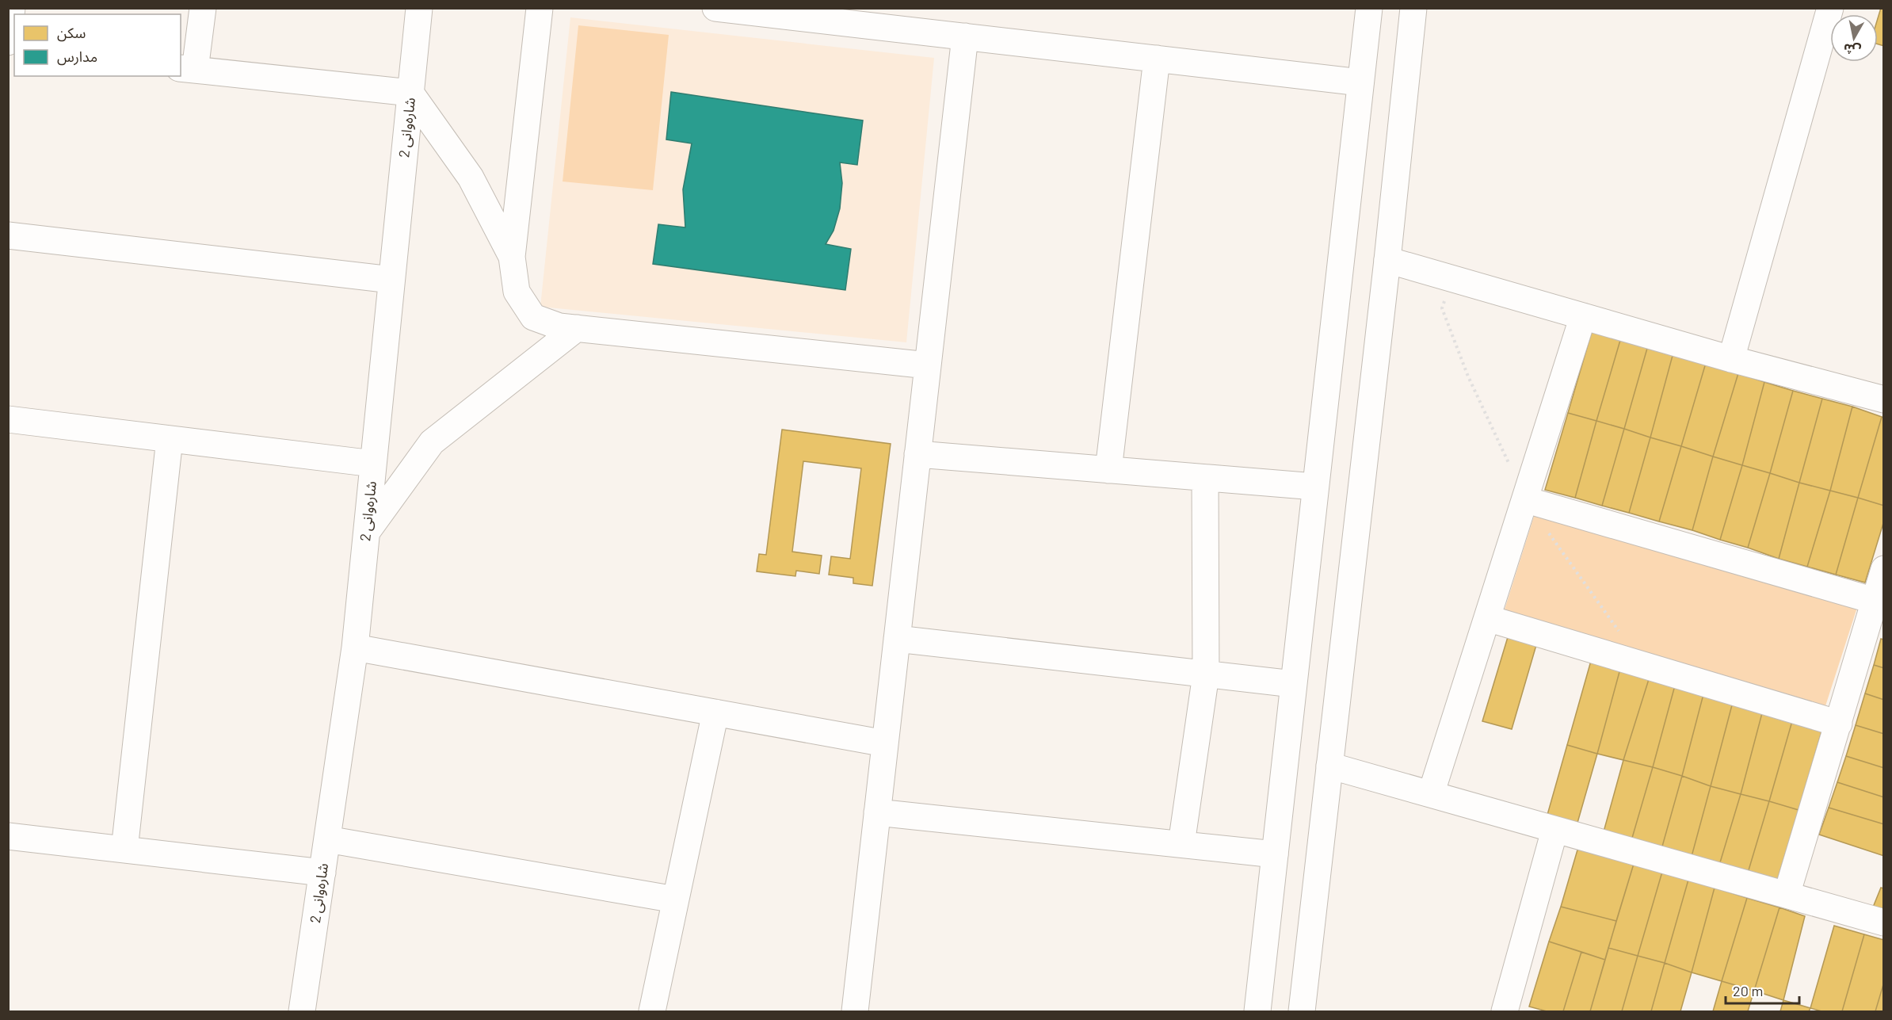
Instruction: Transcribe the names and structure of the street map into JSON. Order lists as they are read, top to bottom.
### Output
{
  "streets": {
    "street": ["شارەوانی 2"]
  },
  "legend": ["سكن", "مدارس"],
  "scale_bar": "20 m",
  "north": "bottom"
}
